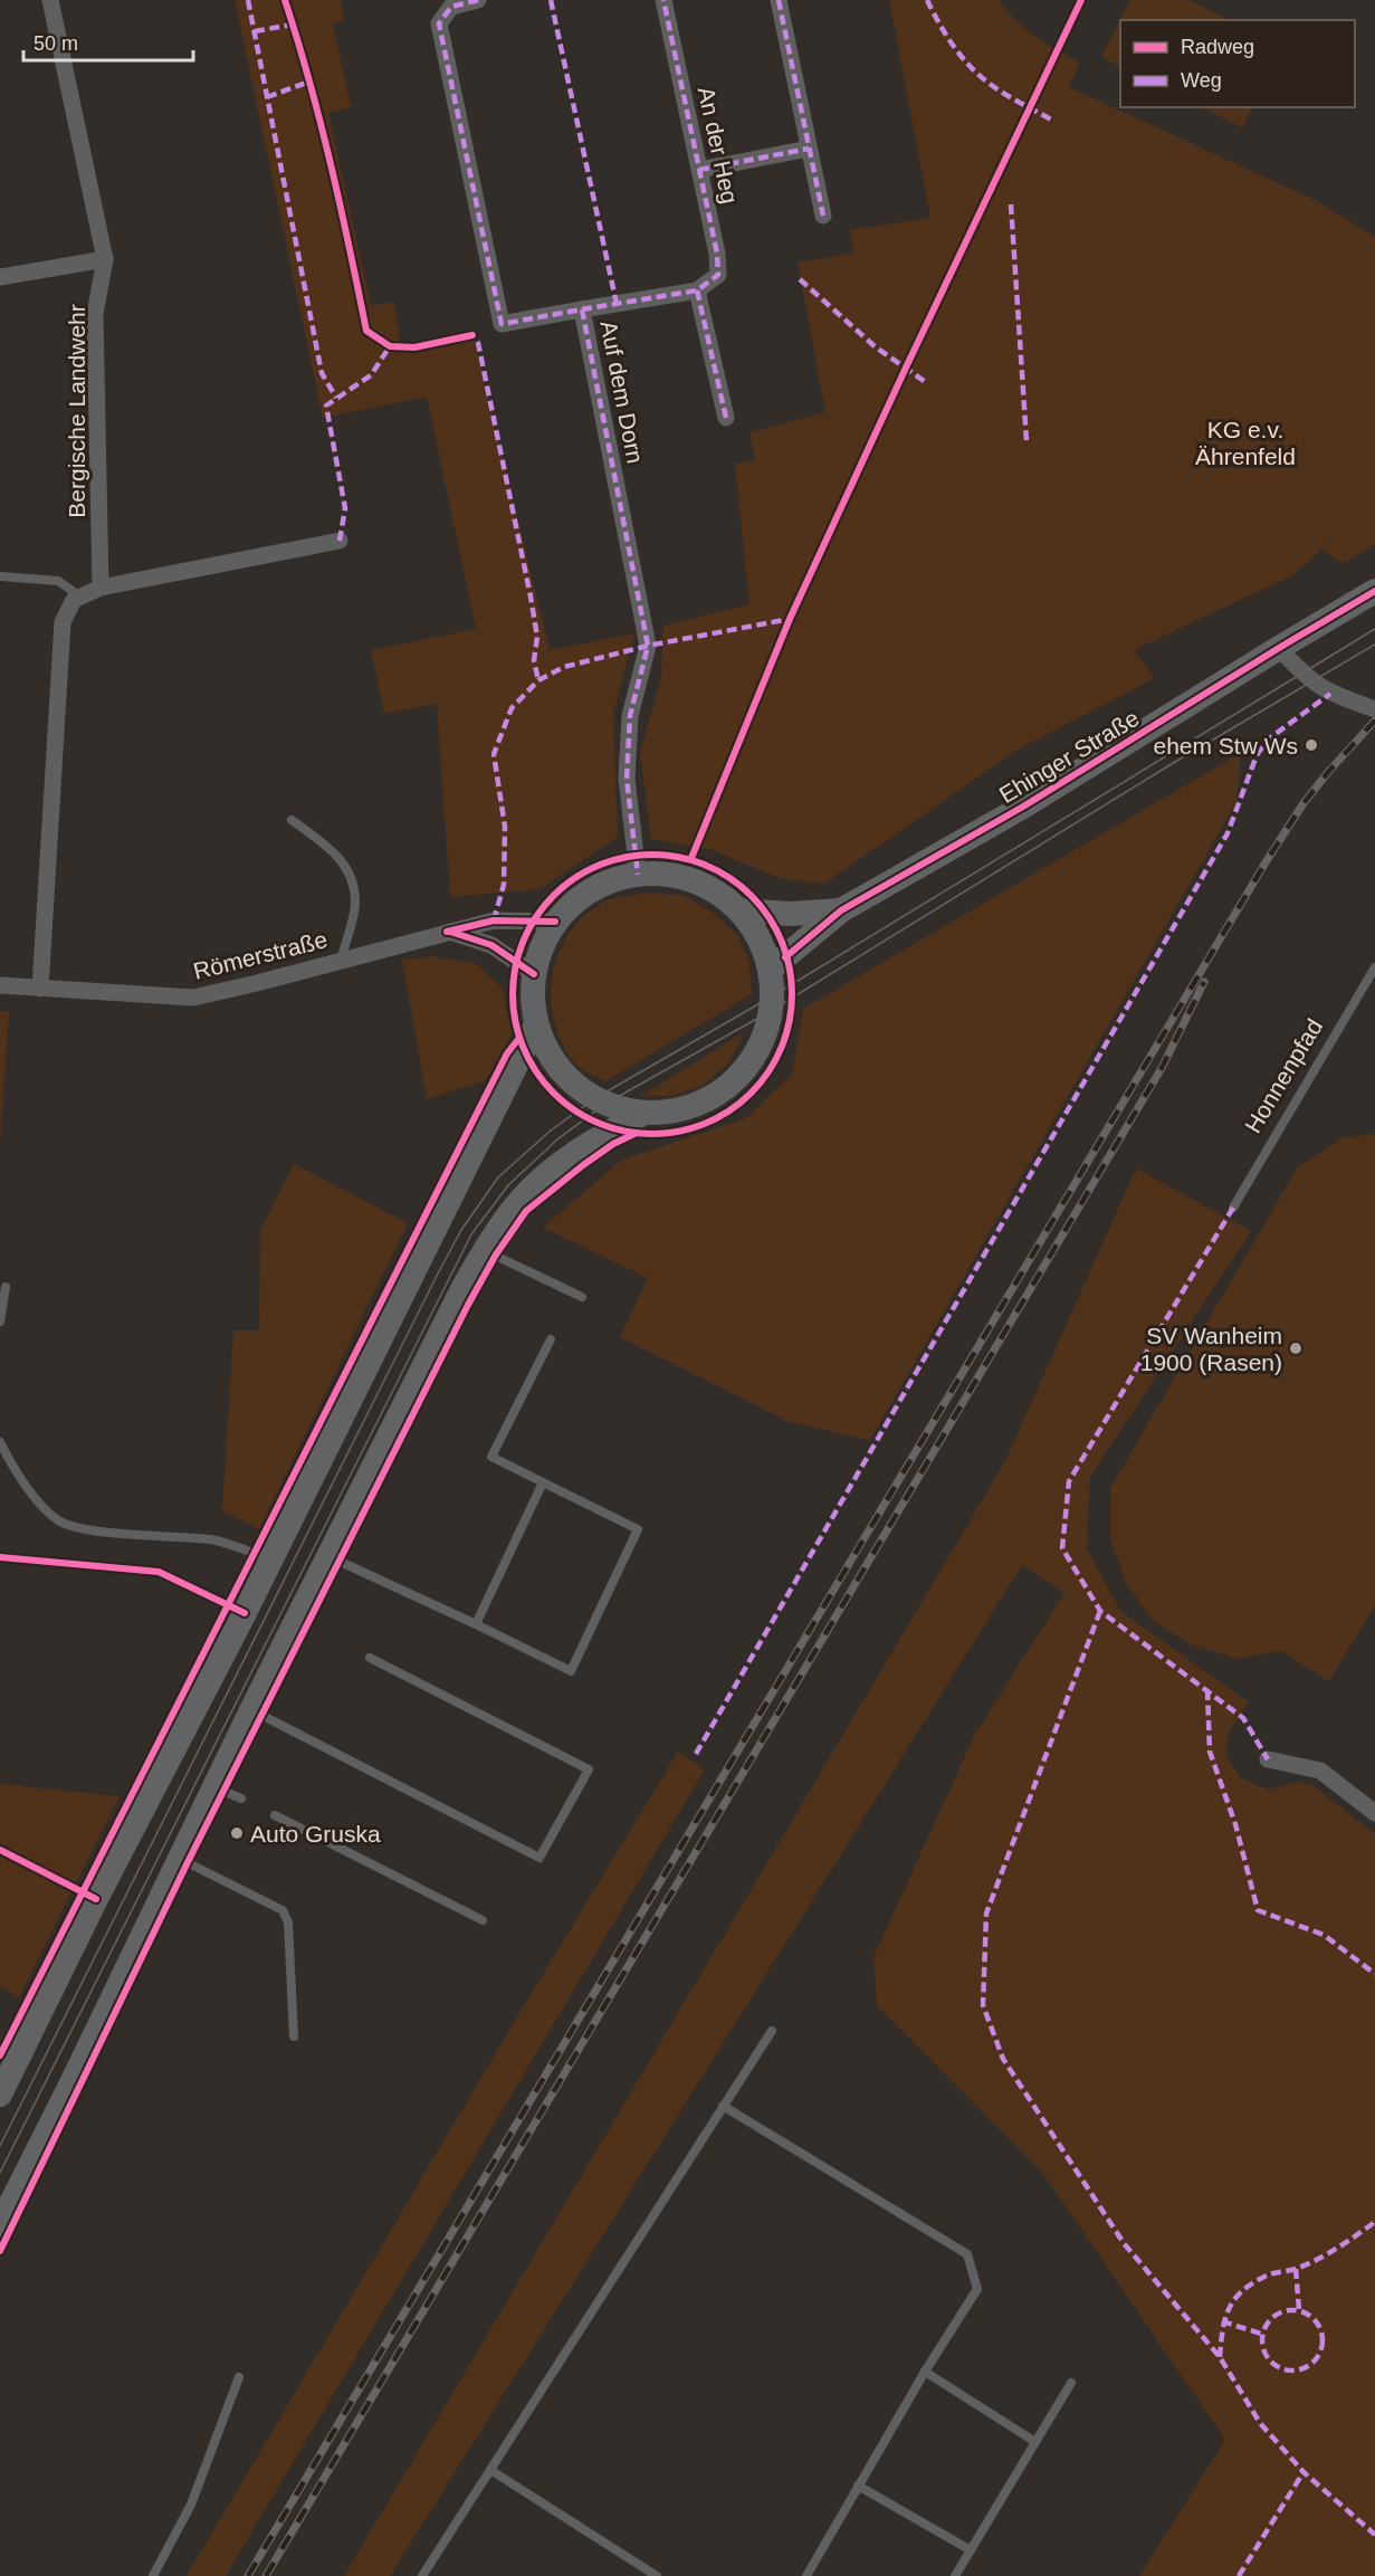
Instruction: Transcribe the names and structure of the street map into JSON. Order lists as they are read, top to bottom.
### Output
{
  "streets": {
    "street": [
      "An der Heg",
      "Auf dem Dorn",
      "Bergische Landwehr",
      "Ehinger Straße",
      "Römerstraße"
    ],
    "lane": ["Honnenpfad"]
  },
  "crossings": [
    ["Auf dem Dorn", "Ehinger Straße"],
    ["Auf dem Dorn", "Römerstraße"],
    ["Ehinger Straße", "Römerstraße"]
  ],
  "parks": ["KG e.v. Ährenfeld"],
  "places": ["ehem Stw Ws", "SV Wanheim 1900 (Rasen)", "Auto Gruska"],
  "legend": ["Radweg", "Weg"],
  "scale_bar": "50 m"
}
